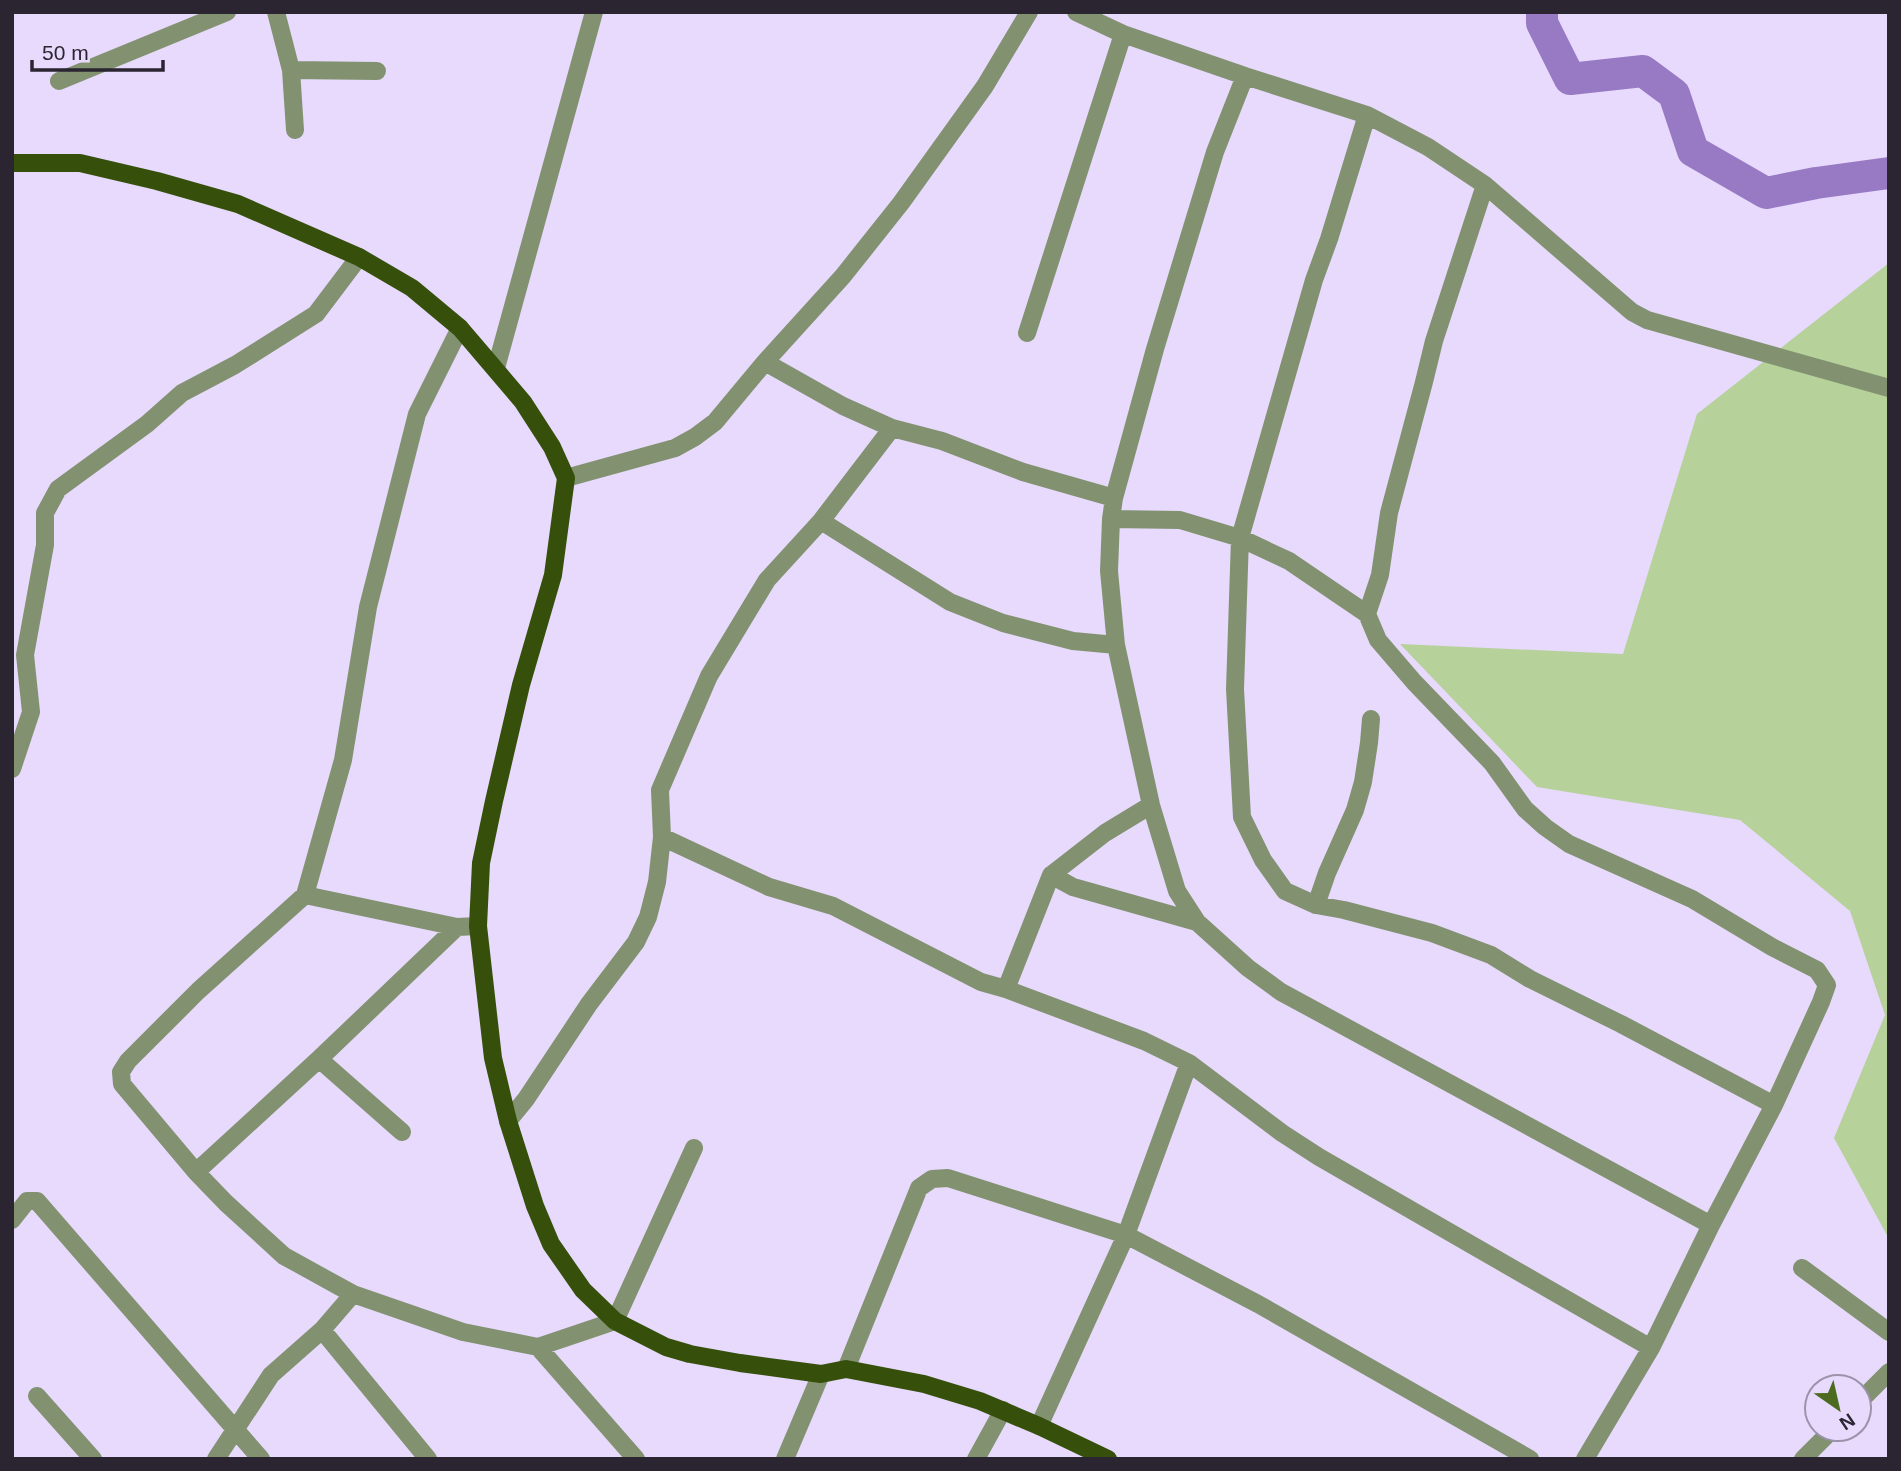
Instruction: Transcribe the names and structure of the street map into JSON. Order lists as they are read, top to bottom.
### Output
{
  "scale_bar": "50 m",
  "north": "bottom right"
}
